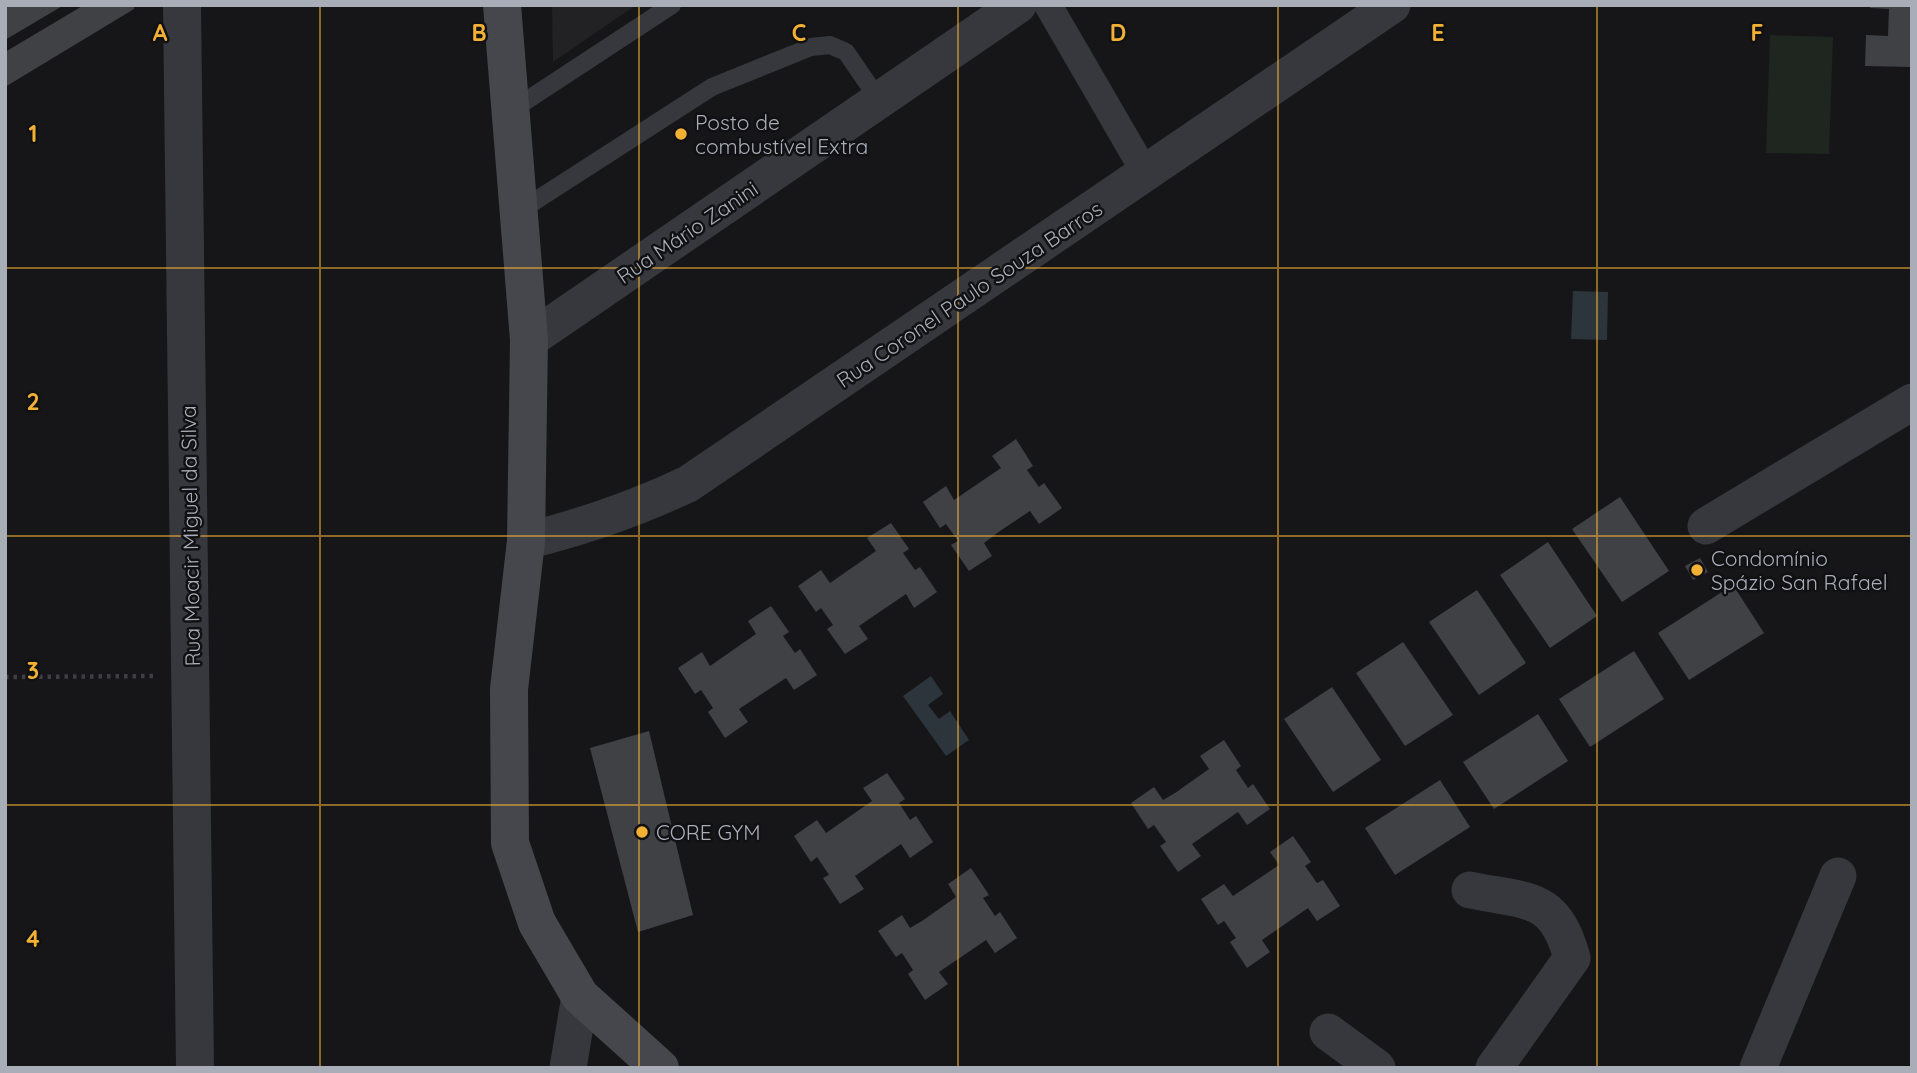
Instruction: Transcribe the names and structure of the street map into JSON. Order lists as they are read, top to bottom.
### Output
{
  "streets": {
    "street": ["Rua Mário Zanini", "Rua Coronel Paulo Souza Barros", "Rua Moacir Miguel da Silva"]
  },
  "places": ["Posto de combustível Extra", "Condomínio Spázio San Rafael", "CORE GYM"],
  "grid": {
    "columns": [
      "A",
      "B",
      "C",
      "D",
      "E",
      "F"
    ],
    "rows": [
      "1",
      "2",
      "3",
      "4"
    ]
  }
}
